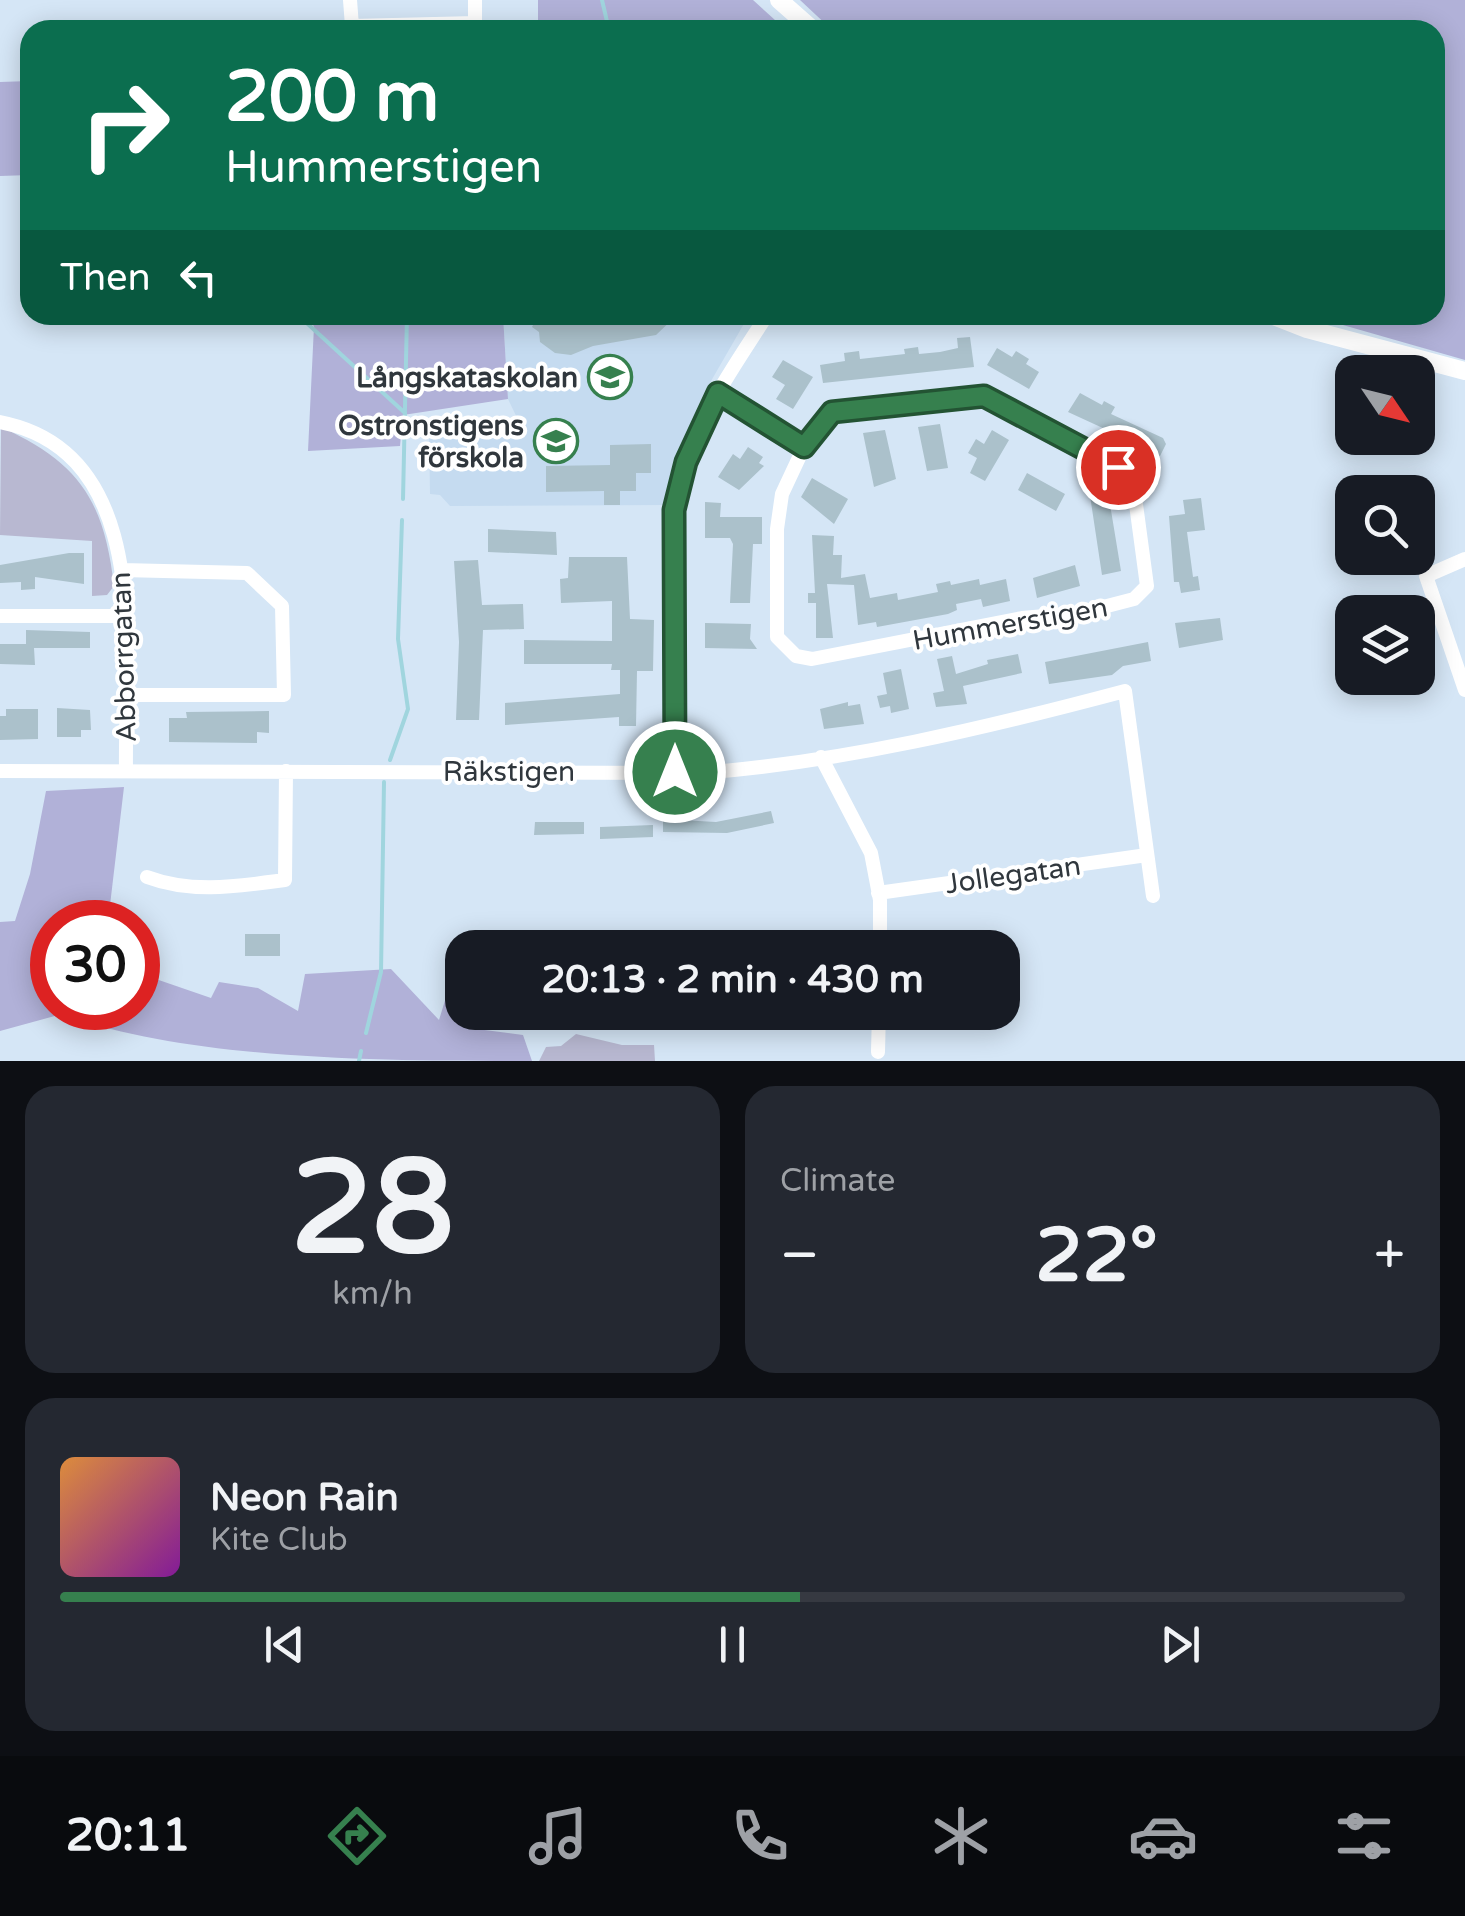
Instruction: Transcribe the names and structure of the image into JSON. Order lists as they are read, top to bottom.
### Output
{
  "streets": {
    "street": [
      "Hummerstigen",
      "Abborrgatan",
      "Räkstigen",
      "Jollegatan"
    ]
  },
  "crossings": [
    ["Abborrgatan", "Räkstigen"],
    ["Räkstigen", "Jollegatan"]
  ],
  "places": {
    "school or university": ["Långskataskolan", "Ostronstigens förskola"]
  },
  "north": "bottom right",
  "page": {
    "turn": ["200 m", "Hummerstigen"],
    "then": "Then",
    "limit": "30",
    "trip": "20:13 · 2 min · 430 m",
    "tile": [
      ["28", "km/h"],
      "Climate"
    ],
    "heat": ["−", "22°", "+"],
    "song": ["Neon Rain", "Kite Club"],
    "tabs": "20:11"
  }
}
